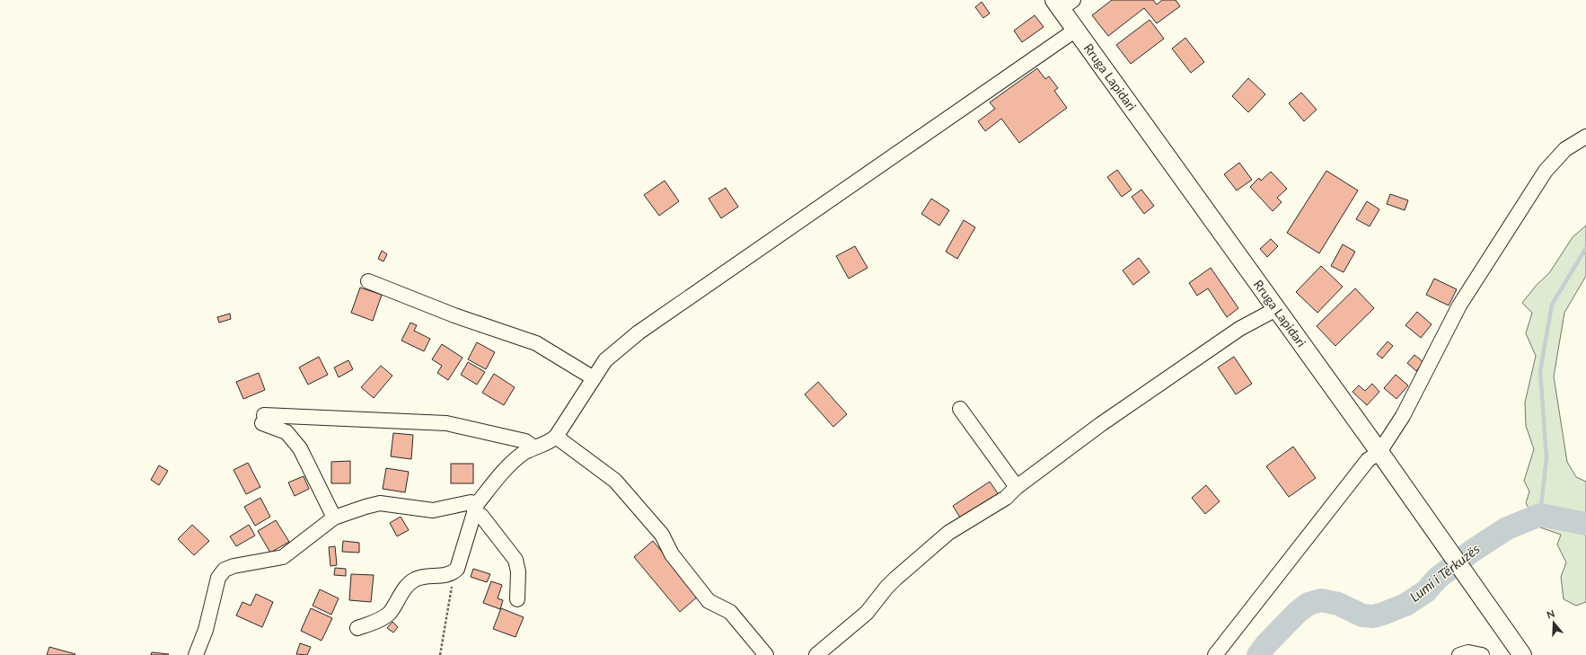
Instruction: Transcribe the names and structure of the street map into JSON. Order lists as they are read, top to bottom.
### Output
{
  "streets": {
    "main road": ["Rruga Lapidari"]
  },
  "water": ["Lumi i Tërkuzës"],
  "north": "top"
}
